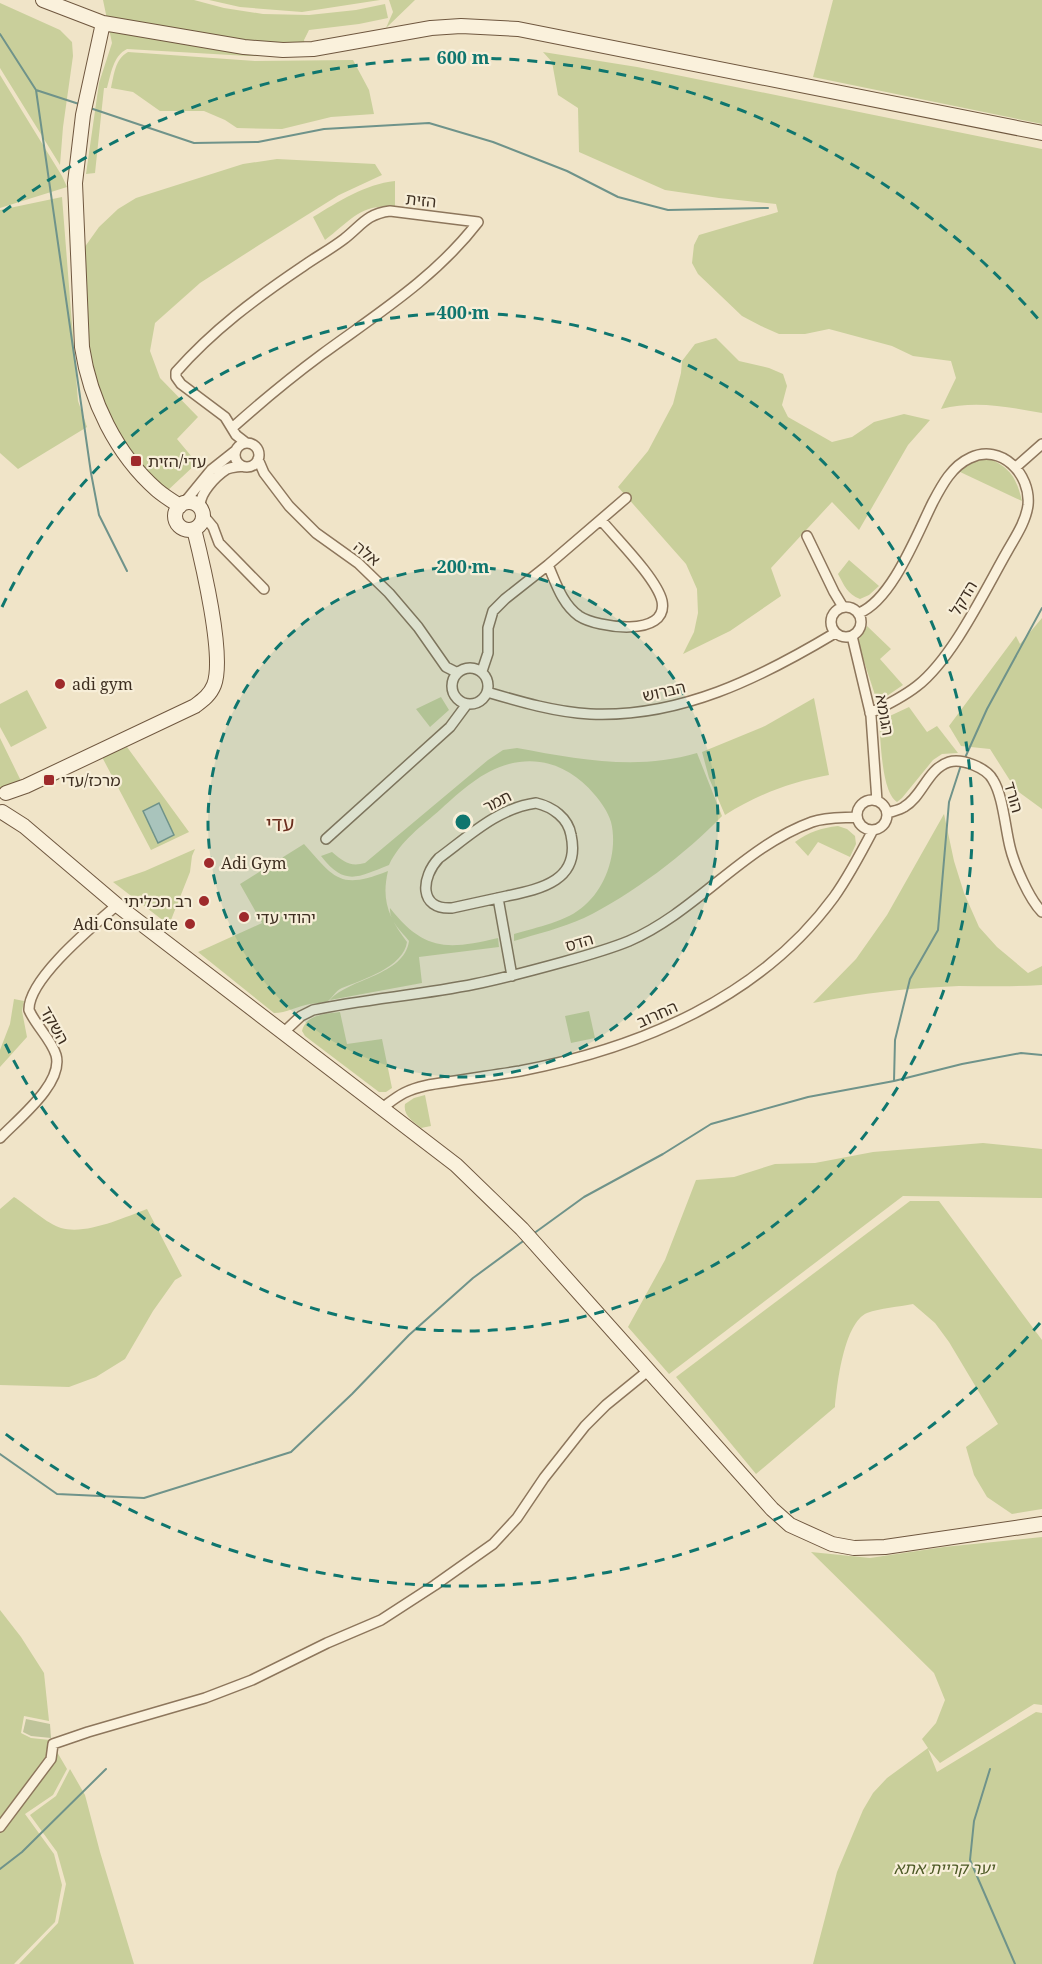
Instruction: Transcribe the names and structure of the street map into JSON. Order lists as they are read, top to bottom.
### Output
{
  "streets": {
    "street": [
      "הזית",
      "אלה",
      "הדקל",
      "הברוש",
      "הגומא",
      "הורד",
      "תמר",
      "הדס",
      "החרוב",
      "השקד"
    ]
  },
  "crossings": [
    ["הזית", "אלה"],
    ["אלה", "הברוש"],
    ["הדקל", "הגומא"],
    ["הברוש", "הגומא"],
    ["הגומא", "הורד"],
    ["הגומא", "הדס"],
    ["הגומא", "החרוב"],
    ["הורד", "הדס"],
    ["הורד", "החרוב"],
    ["הדס", "החרוב"]
  ],
  "districts": ["עדי"],
  "parks": ["יער קריית אתא"],
  "places": {
    "transit": ["עדי/הזית", "מרכז/עדי"],
    "other": [
      "adi gym",
      "Adi Gym",
      "רב תכליתי",
      "יהודי עדי",
      "Adi Consulate"
    ]
  },
  "rings": ["600 m", "400 m", "200 m"]
}
